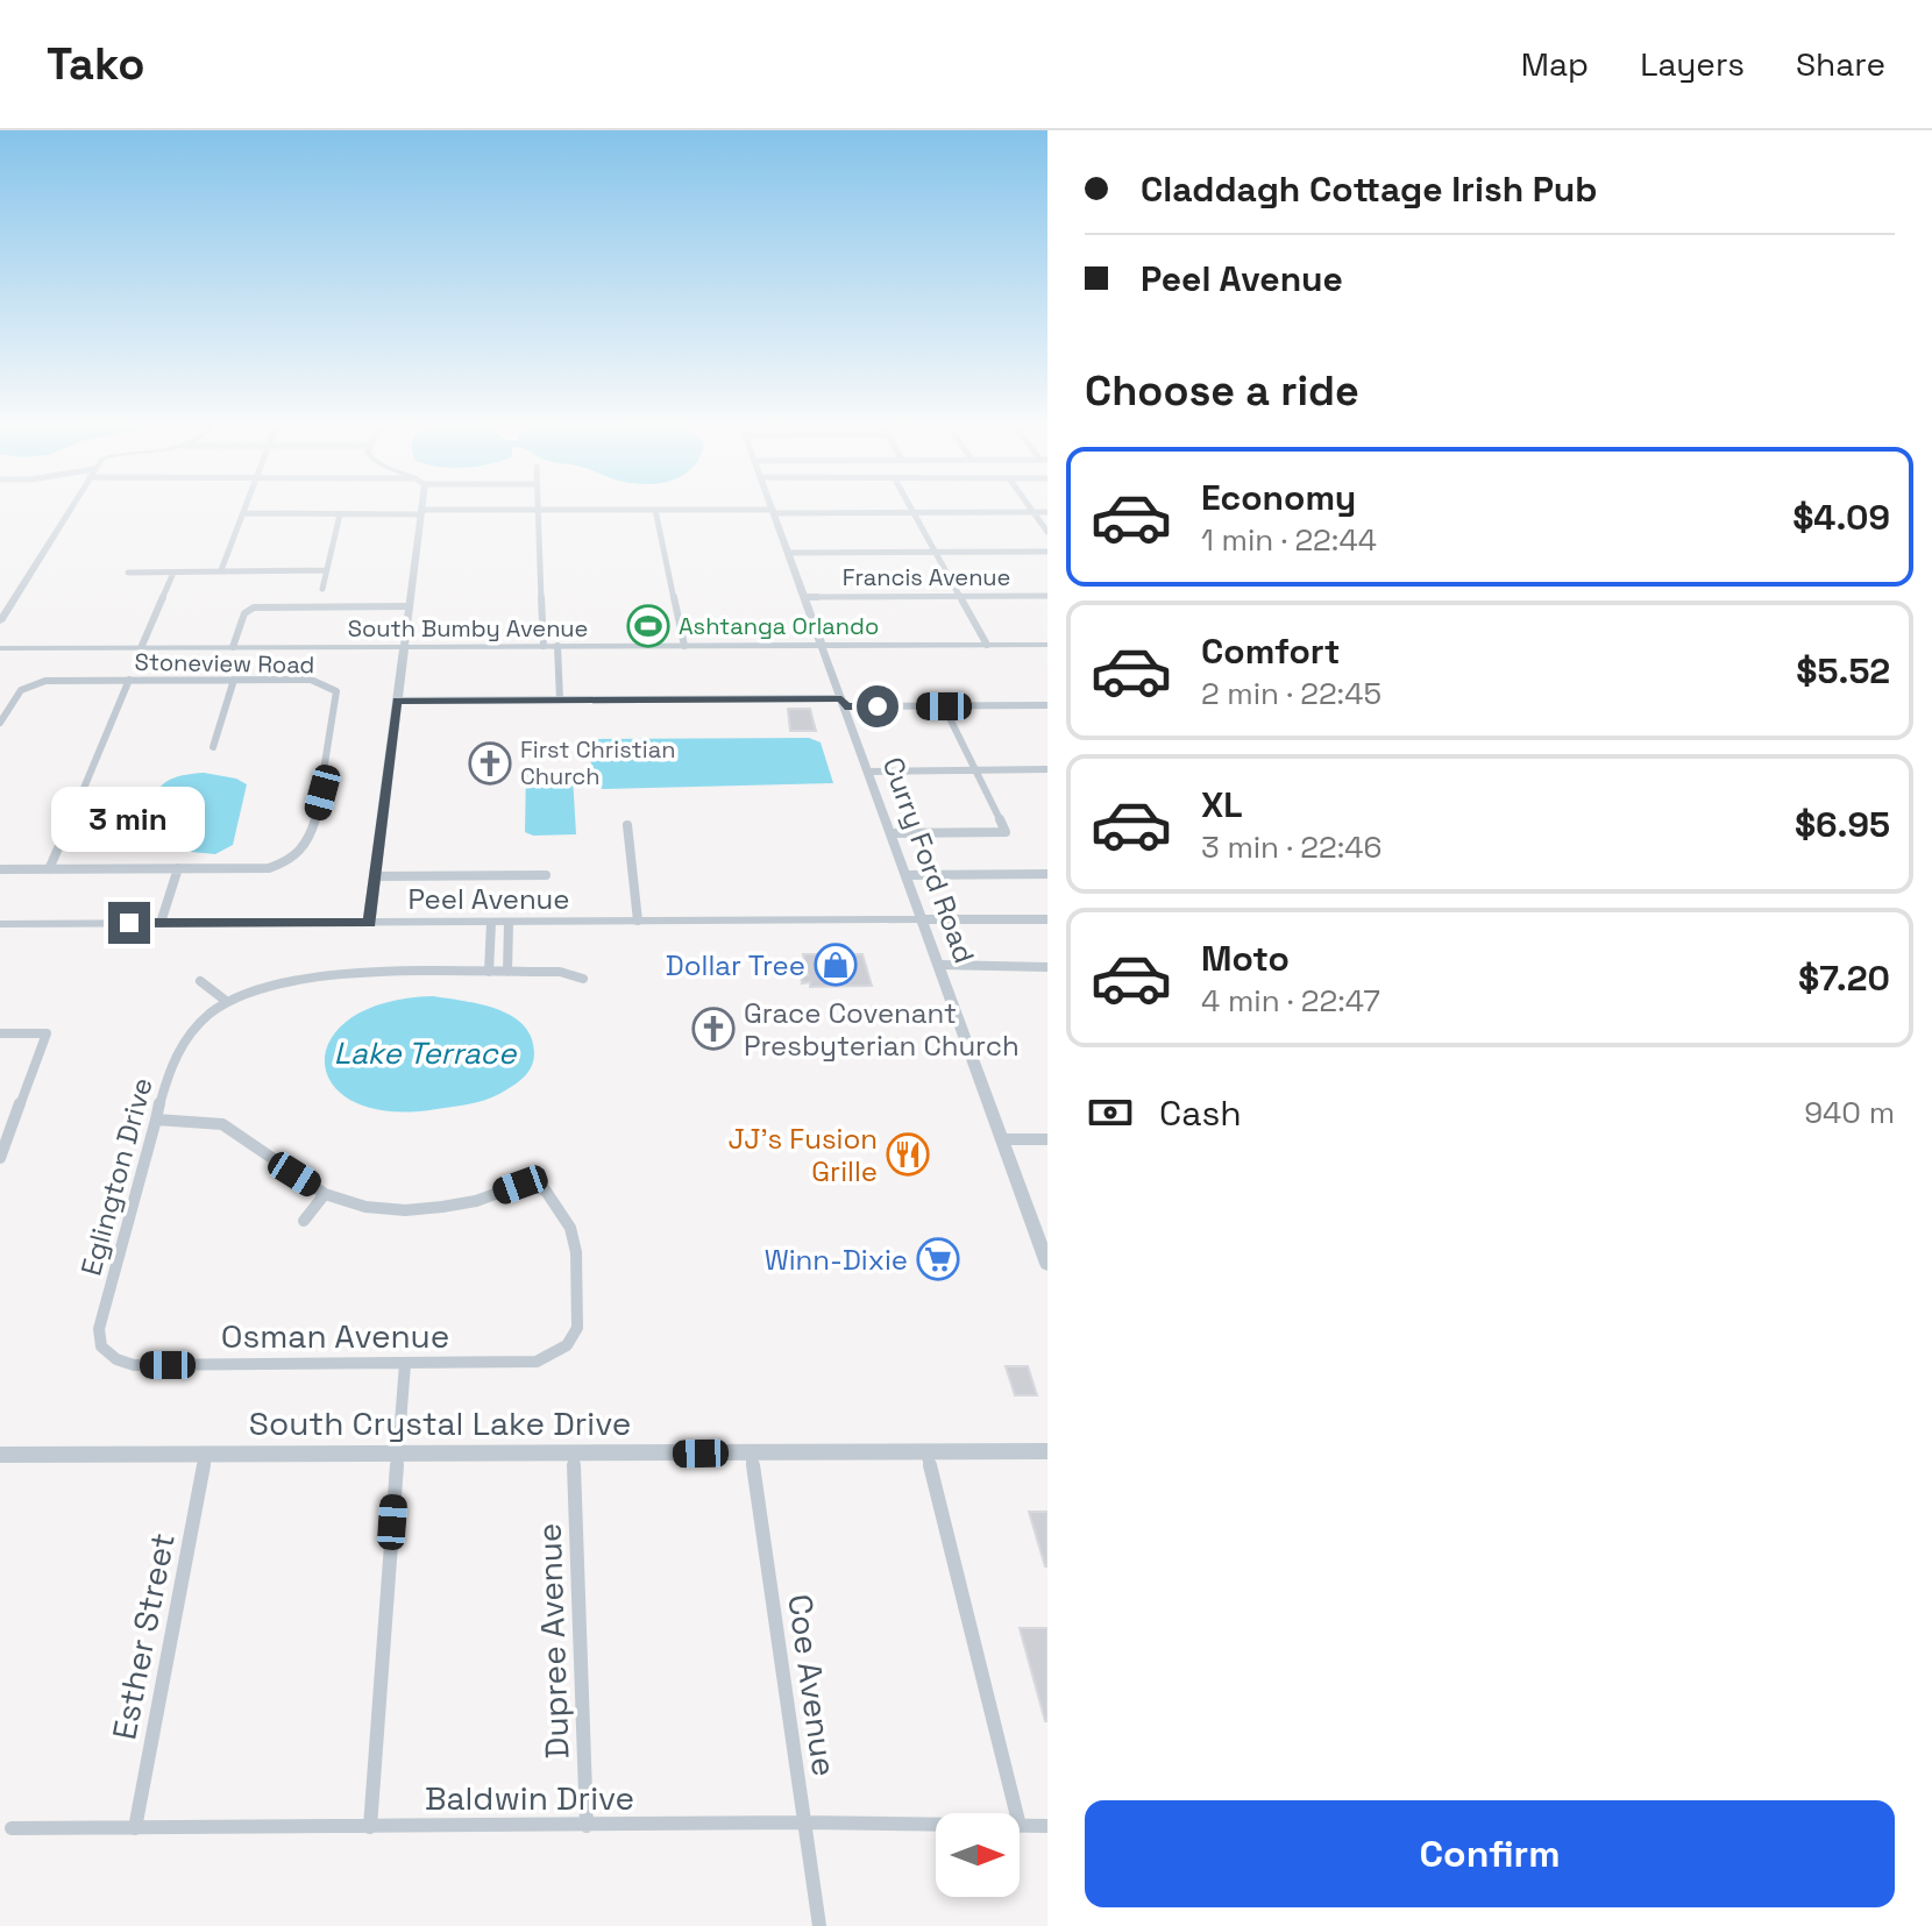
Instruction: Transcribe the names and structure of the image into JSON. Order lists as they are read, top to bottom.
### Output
{
  "streets": {
    "street": [
      "Francis Avenue",
      "South Bumby Avenue",
      "Stoneview Road",
      "Curry Ford Road",
      "Peel Avenue",
      "Eglington Drive",
      "Osman Avenue",
      "South Crystal Lake Drive",
      "Esther Street",
      "Dupree Avenue",
      "Coe Avenue",
      "Baldwin Drive"
    ]
  },
  "crossings": [
    ["Francis Avenue", "Curry Ford Road"],
    ["South Bumby Avenue", "Curry Ford Road"],
    ["Curry Ford Road", "Peel Avenue"],
    ["Eglington Drive", "Osman Avenue"],
    ["South Crystal Lake Drive", "Esther Street"],
    ["South Crystal Lake Drive", "Dupree Avenue"],
    ["South Crystal Lake Drive", "Coe Avenue"],
    ["Esther Street", "Baldwin Drive"],
    ["Dupree Avenue", "Baldwin Drive"],
    ["Coe Avenue", "Baldwin Drive"]
  ],
  "water": ["Lake Terrace"],
  "places": {
    "sports": ["Ashtanga Orlando"],
    "church": ["First Christian Church", "Grace Covenant Presbyterian Church"],
    "shop": ["Dollar Tree"],
    "restaurant": ["JJ's Fusion Grille"],
    "supermarket": ["Winn-Dixie"]
  },
  "north": "right",
  "page": {
    "header": "Tako",
    "nav": ["Map", "Layers", "Share"],
    "banner": ["Claddagh Cottage Irish Pub", "Peel Avenue"],
    "heading": "Choose a ride",
    "list": [
      {
        "name": "Economy",
        "note": "1 min · 22:44",
        "value": "$4.09"
      },
      {
        "name": "Comfort",
        "note": "2 min · 22:45",
        "value": "$5.52"
      },
      {
        "name": "XL",
        "note": "3 min · 22:46",
        "value": "$6.95"
      },
      {
        "name": "Moto",
        "note": "4 min · 22:47",
        "value": "$7.20"
      }
    ],
    "bubble": "3 min",
    "pay": ["Cash", "940 m"],
    "buttons": "Confirm"
  }
}
